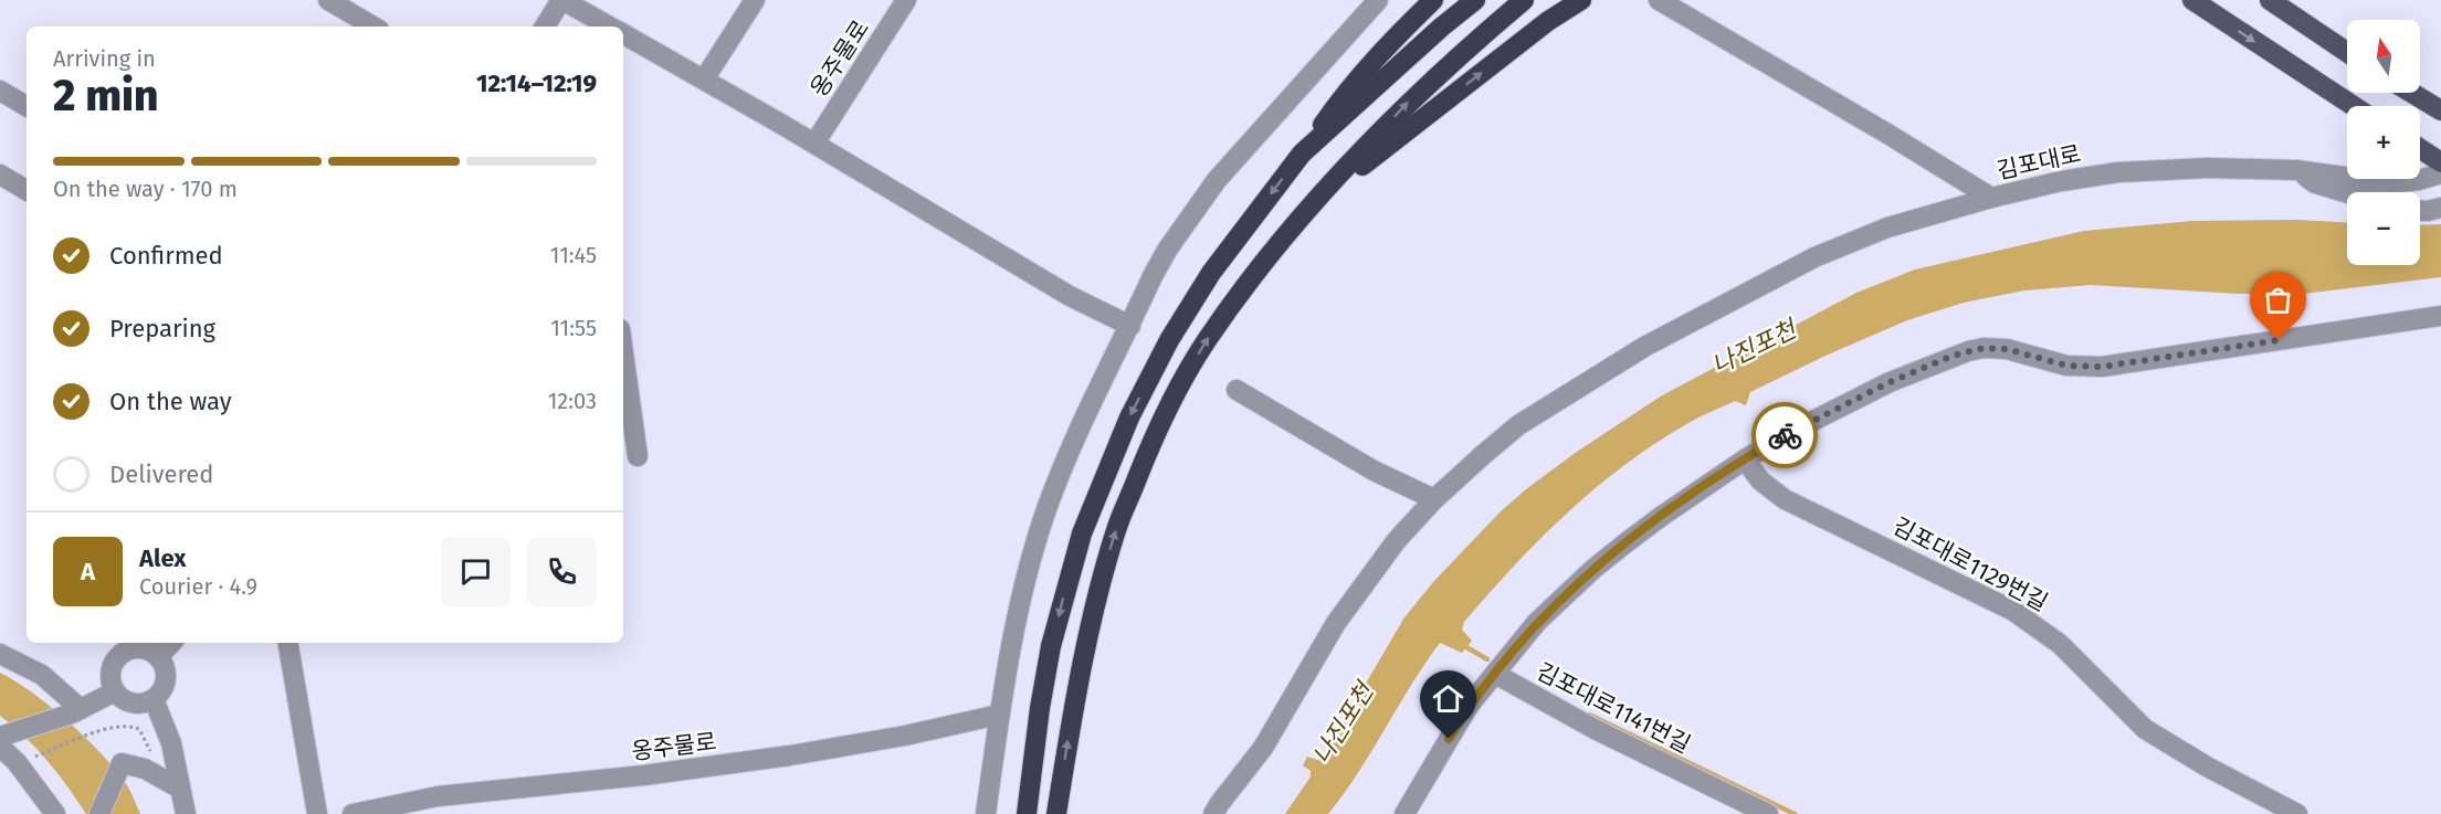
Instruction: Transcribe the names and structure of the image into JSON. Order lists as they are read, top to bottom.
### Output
{
  "streets": {
    "street": [
      "옹주물로",
      "김포대로",
      "김포대로1129번길",
      "김포대로1141번길"
    ]
  },
  "crossings": [
    ["김포대로1129번길", "김포대로1141번길"]
  ],
  "water": ["나진포천"],
  "north": "top",
  "page": {
    "map_buttons": ["+", "−"],
    "heading": ["2 min", "Arriving in", "12:14–12:19"],
    "panel": ["Alex", "Courier · 4.9"],
    "bar": "On the way · 170 m",
    "list": [
      ["Confirmed", "11:45"],
      ["Preparing", "11:55"],
      ["On the way", "12:03"],
      "Delivered"
    ],
    "round": "A"
  }
}
